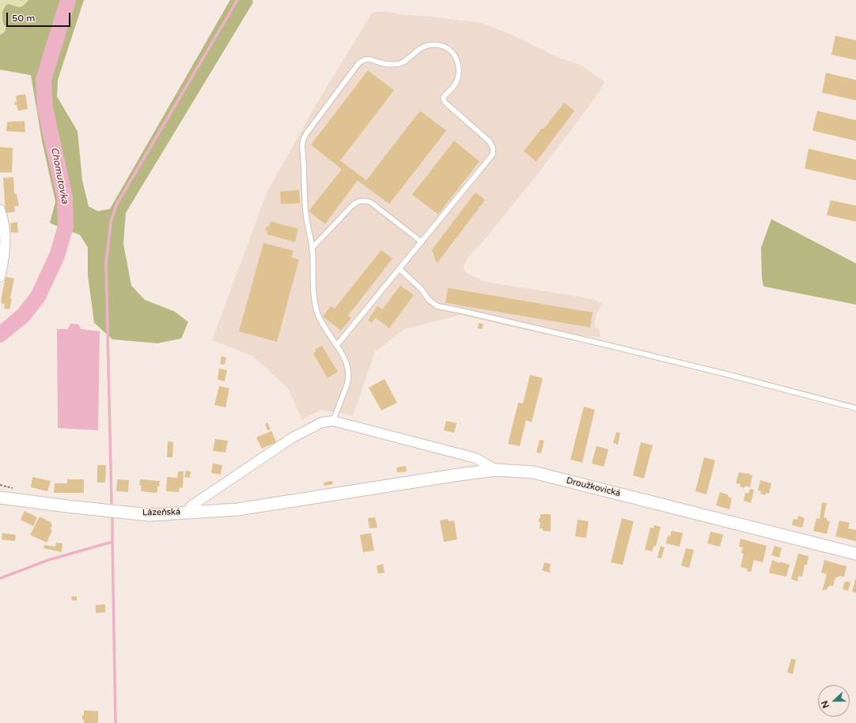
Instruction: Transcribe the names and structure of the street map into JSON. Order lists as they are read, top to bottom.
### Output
{
  "streets": {
    "street": ["Droužkovická", "Lázeňská"]
  },
  "crossings": [
    ["Droužkovická", "Lázeňská"]
  ],
  "water": ["Chomutovka"],
  "scale_bar": "50 m",
  "north": "left"
}
